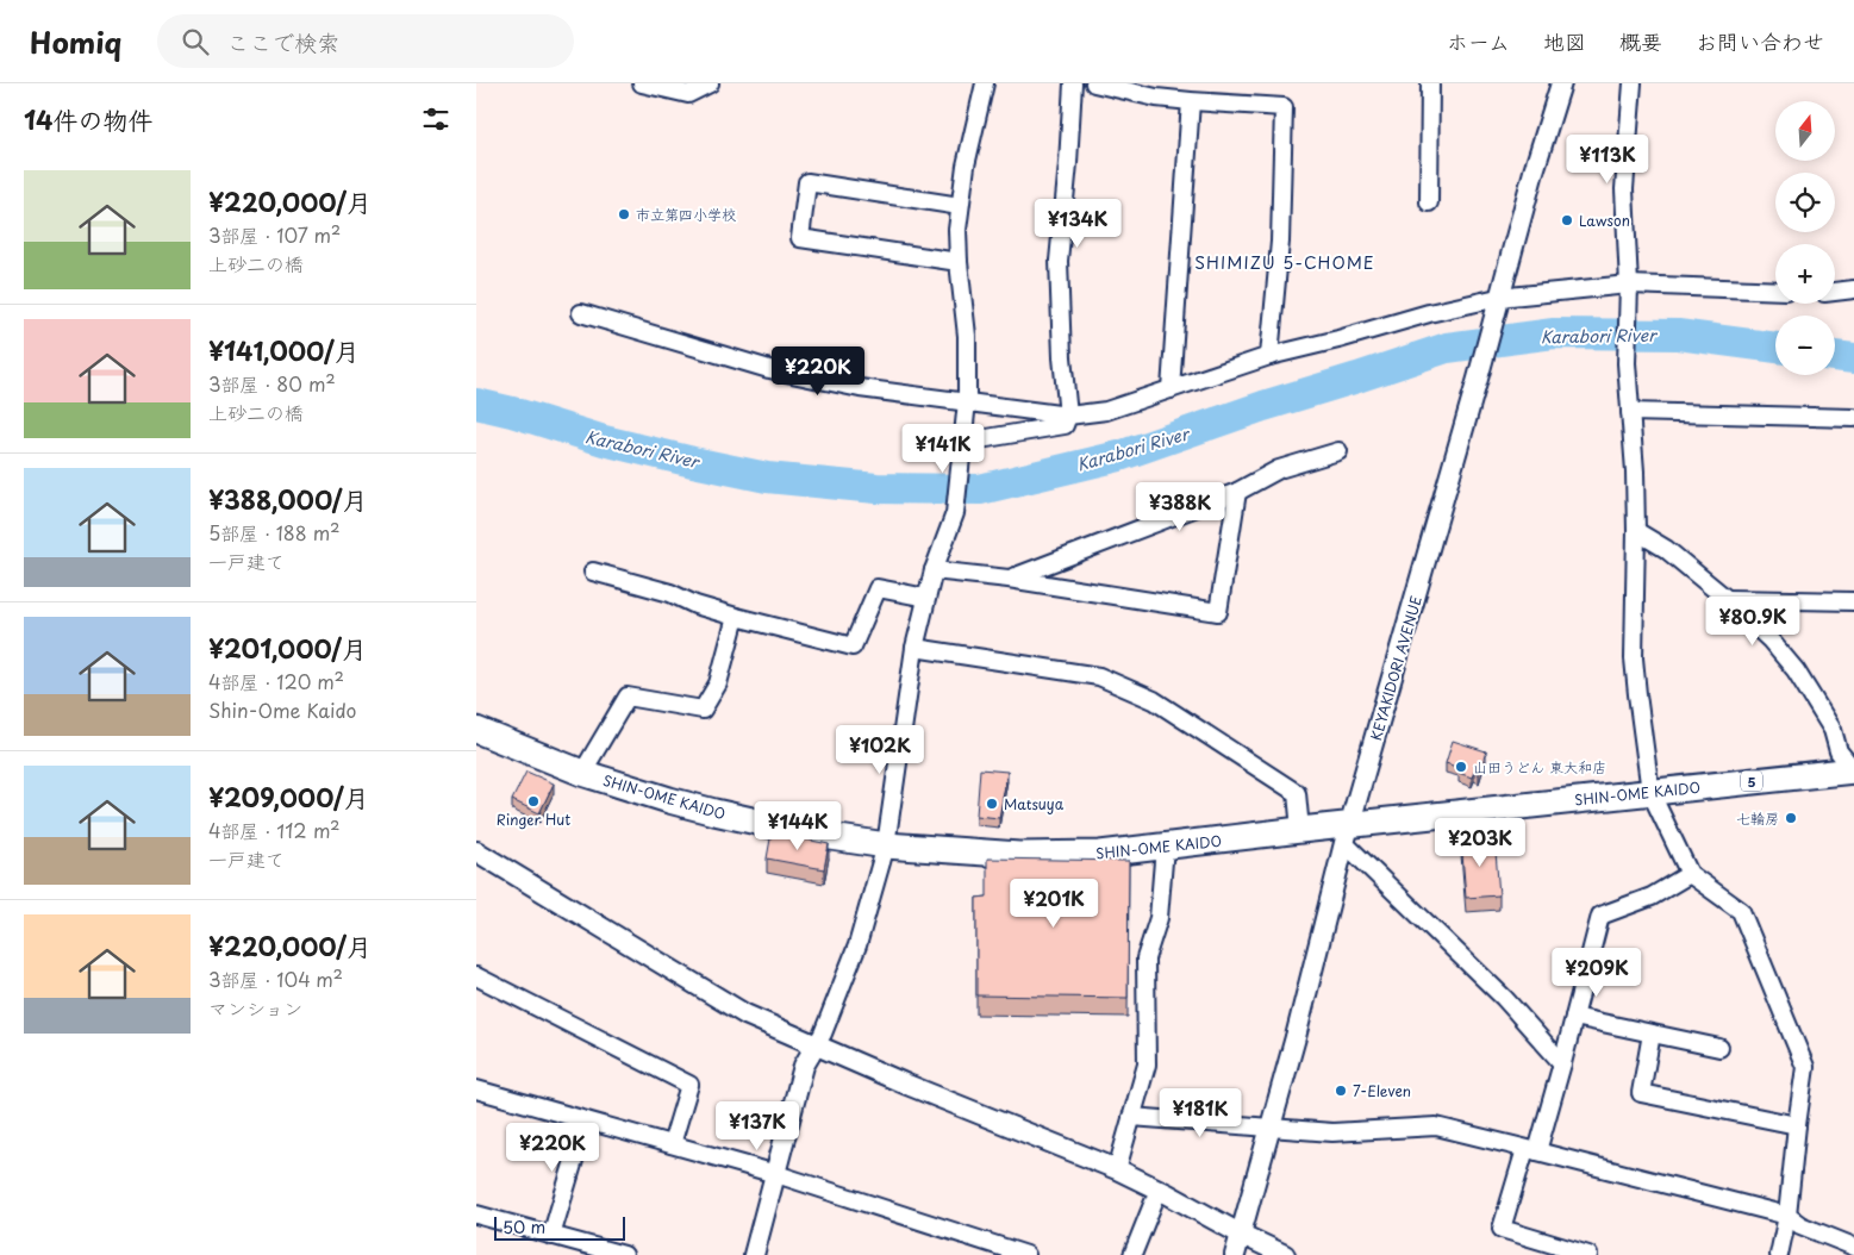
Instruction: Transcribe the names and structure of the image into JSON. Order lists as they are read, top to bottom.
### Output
{
  "streets": {
    "main road": ["5", "SHIN-OME KAIDO"],
    "street": ["KEYAKIDORI AVENUE"]
  },
  "crossings": [
    ["KEYAKIDORI AVENUE", "SHIN-OME KAIDO"]
  ],
  "districts": ["SHIMIZU 5-CHOME"],
  "water": ["Karabori River"],
  "places": [
    "市立第四小学校",
    "Lawson",
    "山田うどん 東大和店",
    "Ringer Hut",
    "Matsuya",
    "七輪房",
    "7-Eleven"
  ],
  "scale_bar": "50 m",
  "north": "top",
  "page": {
    "header": "Homiq",
    "search": "ここで検索",
    "nav": [
      "ホーム",
      "地図",
      "概要",
      "お問い合わせ"
    ],
    "heading": "14件の物件",
    "map_buttons": ["+", "−"],
    "price": [
      "¥113K",
      "¥134K",
      "¥220K",
      "¥141K",
      "¥388K",
      "¥80.9K",
      "¥102K",
      "¥144K",
      "¥203K",
      "¥201K",
      "¥209K",
      "¥181K",
      "¥137K",
      "¥220K"
    ],
    "list": [
      {
        "name": "¥220,000/月",
        "note": "3部屋 · 107 m² · 上砂二の橋"
      },
      {
        "name": "¥141,000/月",
        "note": "3部屋 · 80 m² · 上砂二の橋"
      },
      {
        "name": "¥388,000/月",
        "note": "5部屋 · 188 m² · 一戸建て"
      },
      {
        "name": "¥201,000/月",
        "note": "4部屋 · 120 m² · Shin-Ome Kaido"
      },
      {
        "name": "¥209,000/月",
        "note": "4部屋 · 112 m² · 一戸建て"
      },
      {
        "name": "¥220,000/月",
        "note": "3部屋 · 104 m² · マンション"
      }
    ],
    "scale": "50 m"
  }
}
